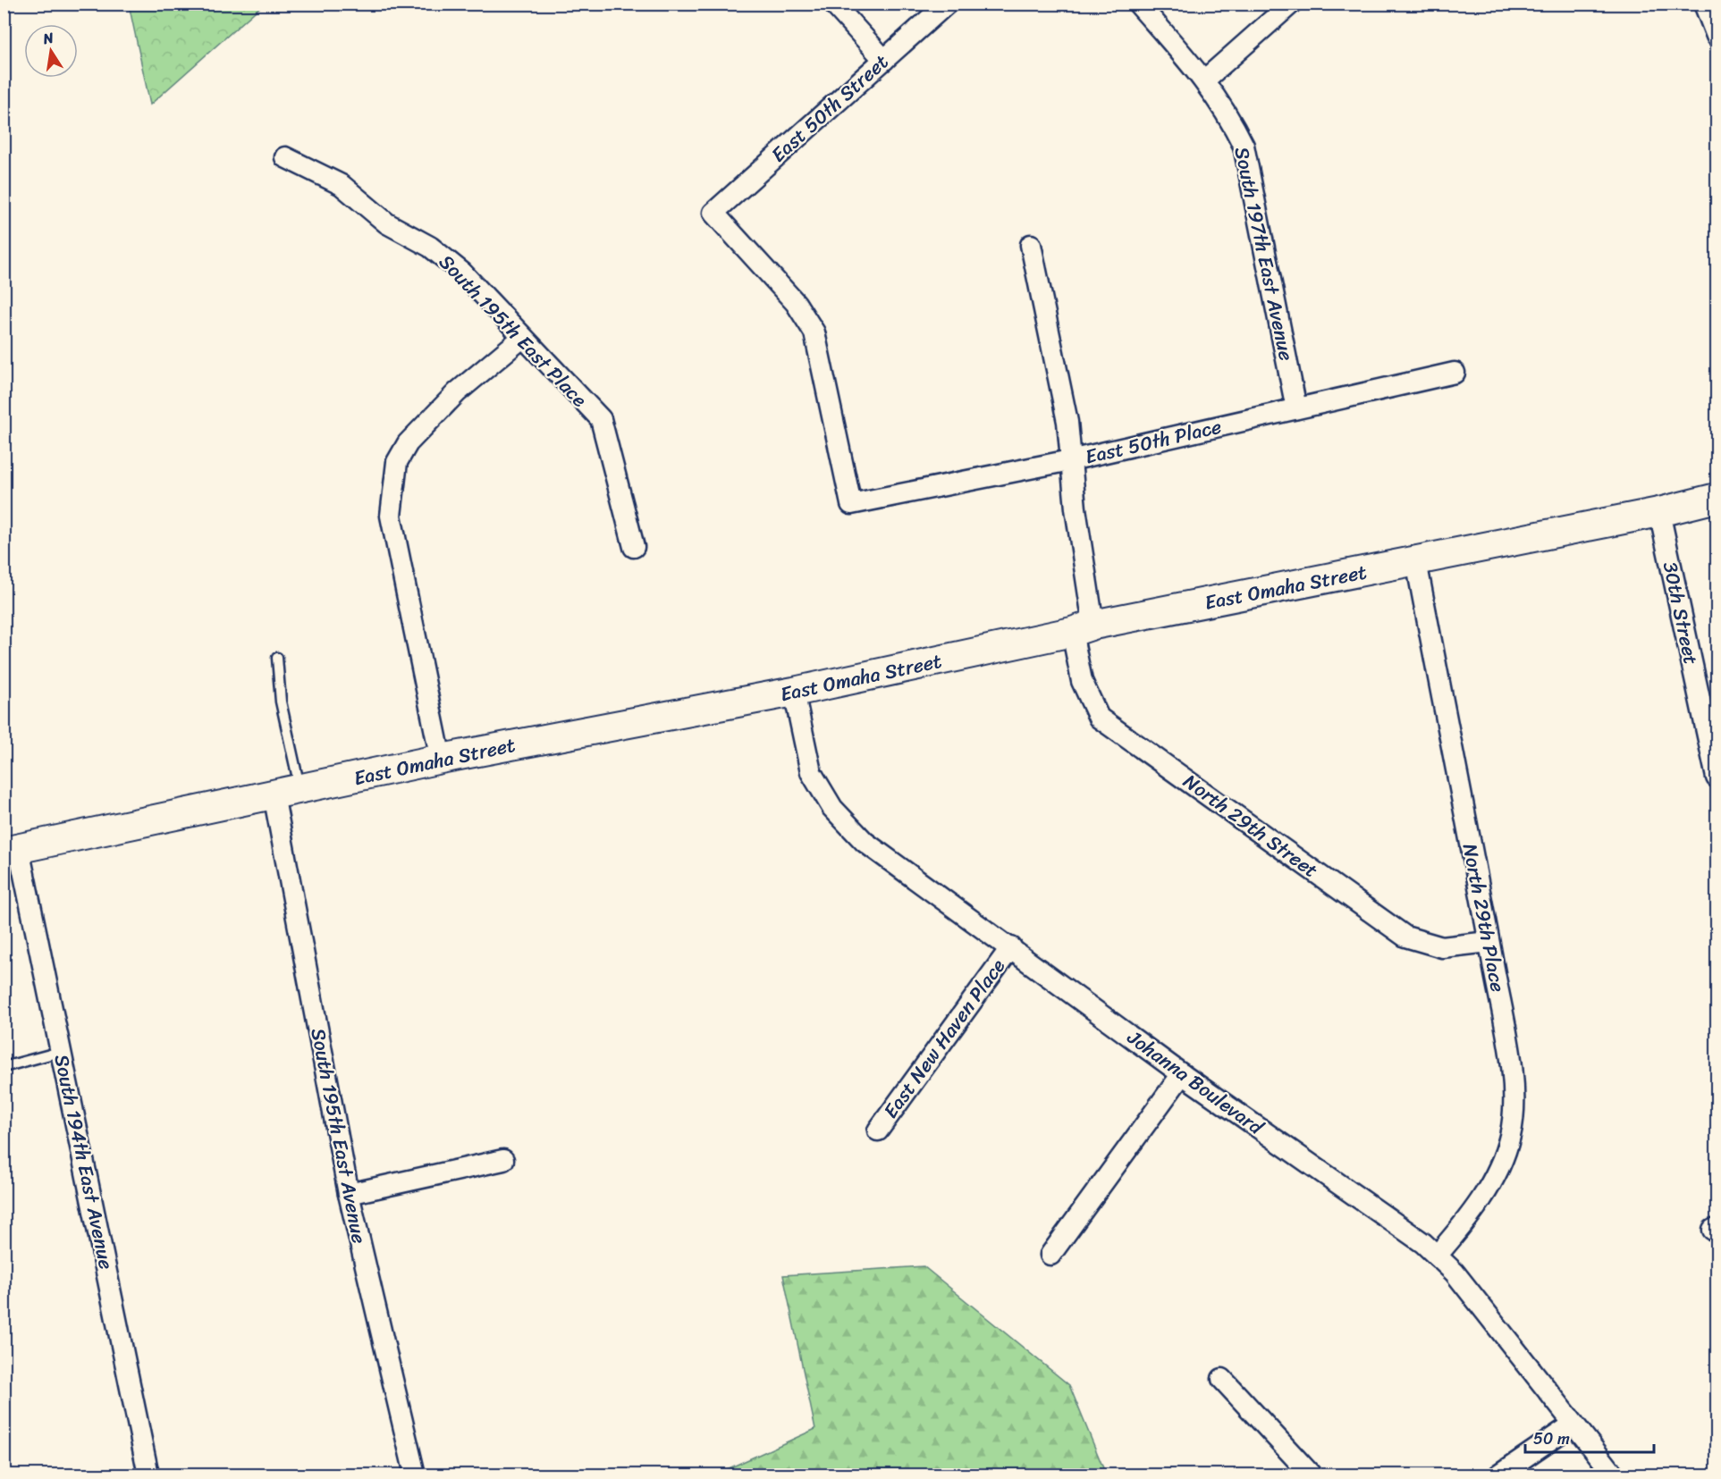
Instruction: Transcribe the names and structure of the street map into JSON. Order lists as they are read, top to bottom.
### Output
{
  "streets": {
    "street": [
      "East 50th Street",
      "South 197th East Avenue",
      "South 195th East Place",
      "East 50th Place",
      "East Omaha Street",
      "30th Street",
      "North 29th Street",
      "North 29th Place",
      "East New Haven Place",
      "Johanna Boulevard",
      "South 195th East Avenue",
      "South 194th East Avenue"
    ]
  },
  "crossings": [
    ["East 50th Street", "East 50th Place"],
    ["South 197th East Avenue", "East 50th Place"],
    ["East 50th Place", "North 29th Street"],
    ["East Omaha Street", "30th Street"],
    ["East Omaha Street", "North 29th Street"],
    ["East Omaha Street", "North 29th Place"],
    ["East Omaha Street", "Johanna Boulevard"],
    ["East Omaha Street", "South 195th East Avenue"],
    ["East Omaha Street", "South 194th East Avenue"],
    ["North 29th Street", "North 29th Place"],
    ["North 29th Place", "Johanna Boulevard"],
    ["East New Haven Place", "Johanna Boulevard"]
  ],
  "scale_bar": "50 m",
  "north": "top"
}
